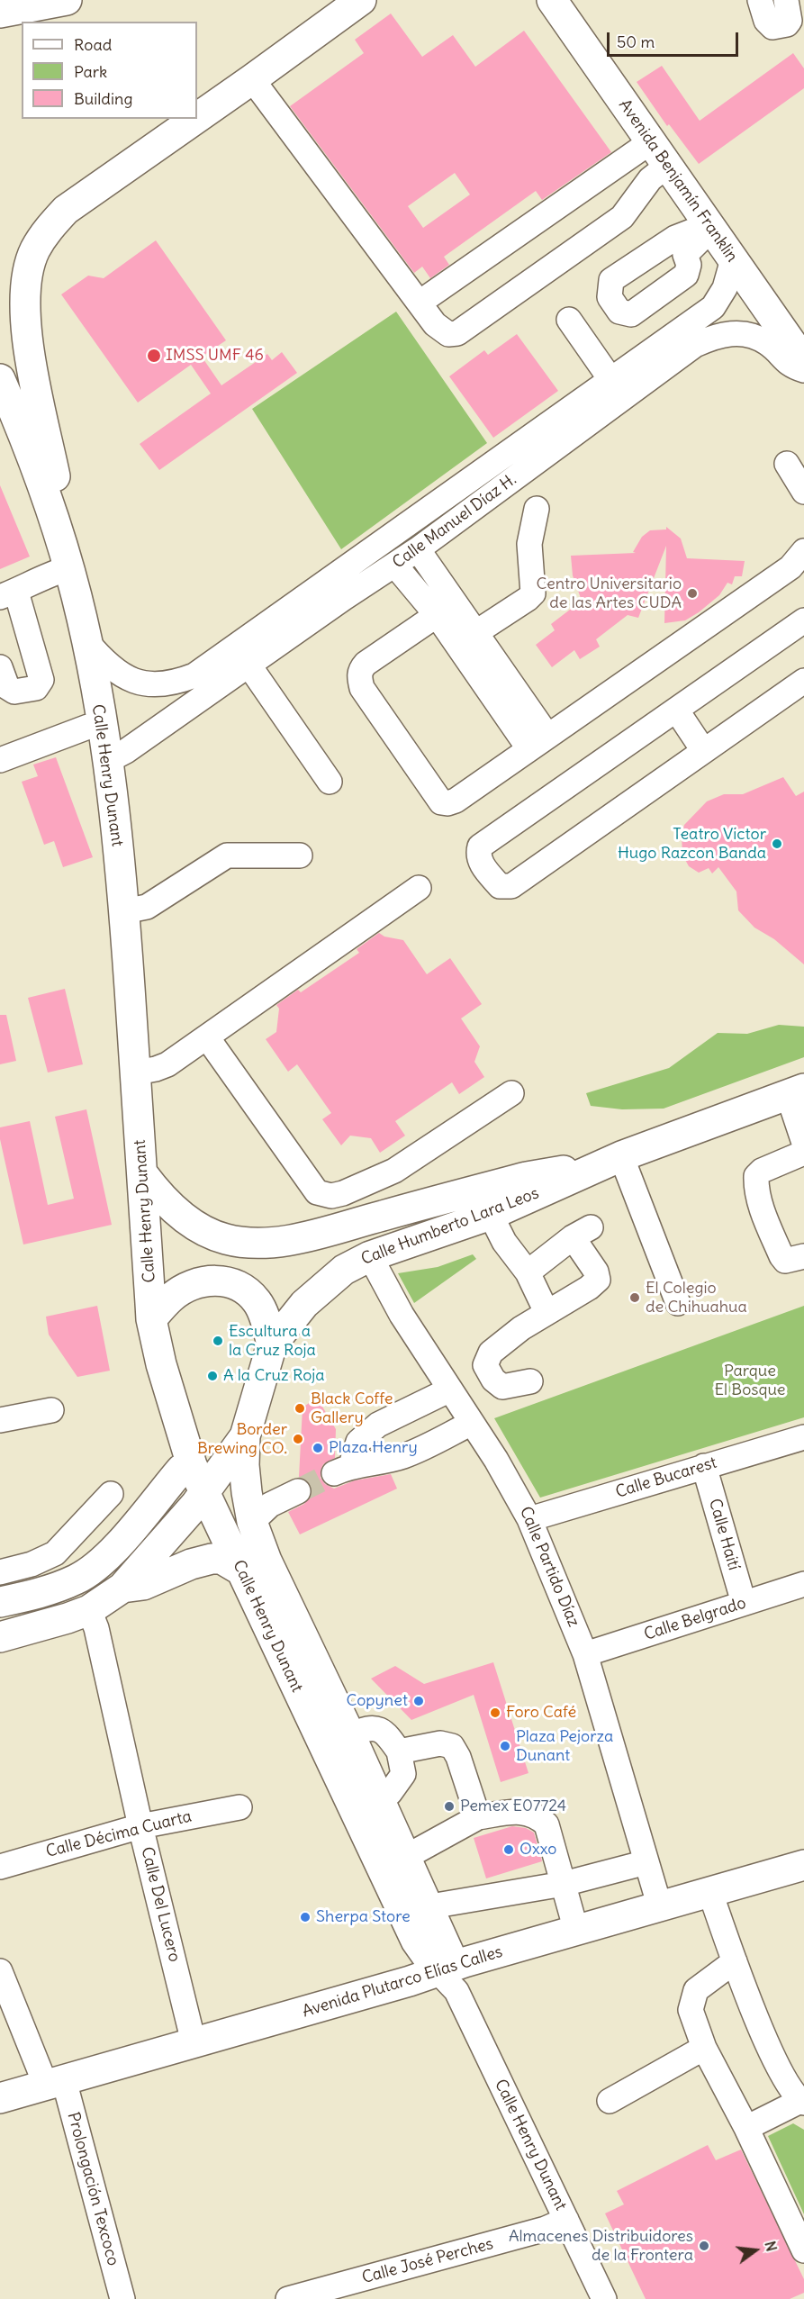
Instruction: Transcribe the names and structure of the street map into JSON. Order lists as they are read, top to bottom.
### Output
{
  "streets": {
    "main road": [
      "Avenida Benjamín Franklin",
      "Calle Henry Dunant",
      "Calle Humberto Lara Leos",
      "Avenida Plutarco Elías Calles"
    ],
    "street": [
      "Calle Manuel Díaz H.",
      "Calle Bucarest",
      "Calle Haití",
      "Calle Partido Díaz",
      "Calle Belgrado",
      "Calle Décima Cuarta",
      "Calle Del Lucero",
      "Prolongación Texcoco",
      "Calle José Perches"
    ]
  },
  "crossings": [
    ["Avenida Benjamín Franklin", "Calle Manuel Díaz H."],
    ["Calle Manuel Díaz H.", "Calle Henry Dunant"],
    ["Calle Henry Dunant", "Calle Humberto Lara Leos"],
    ["Calle Henry Dunant", "Avenida Plutarco Elías Calles"],
    ["Calle Henry Dunant", "Calle José Perches"],
    ["Calle Humberto Lara Leos", "Calle Partido Díaz"],
    ["Calle Humberto Lara Leos", "Calle Del Lucero"],
    ["Calle Bucarest", "Calle Haití"],
    ["Calle Bucarest", "Calle Partido Díaz"],
    ["Calle Haití", "Calle Belgrado"],
    ["Calle Partido Díaz", "Calle Belgrado"],
    ["Calle Partido Díaz", "Avenida Plutarco Elías Calles"],
    ["Calle Décima Cuarta", "Calle Del Lucero"],
    ["Calle Del Lucero", "Avenida Plutarco Elías Calles"],
    ["Avenida Plutarco Elías Calles", "Prolongación Texcoco"]
  ],
  "parks": ["Parque El Bosque"],
  "places": [
    "IMSS UMF 46",
    "Centro Universitario de las Artes CUDA",
    "Teatro Victor Hugo Razcon Banda",
    "El Colegio de Chihuahua",
    "Escultura a la Cruz Roja",
    "A la Cruz Roja",
    "Black Coffe Gallery",
    "Border Brewing CO.",
    "Plaza Henry",
    "Copynet",
    "Foro Café",
    "Plaza Pejorza Dunant",
    "Pemex E07724",
    "Oxxo",
    "Sherpa Store",
    "Almacenes Distribuidores de la Frontera"
  ],
  "legend": ["Road", "Park", "Building"],
  "scale_bar": "50 m",
  "north": "right"
}
